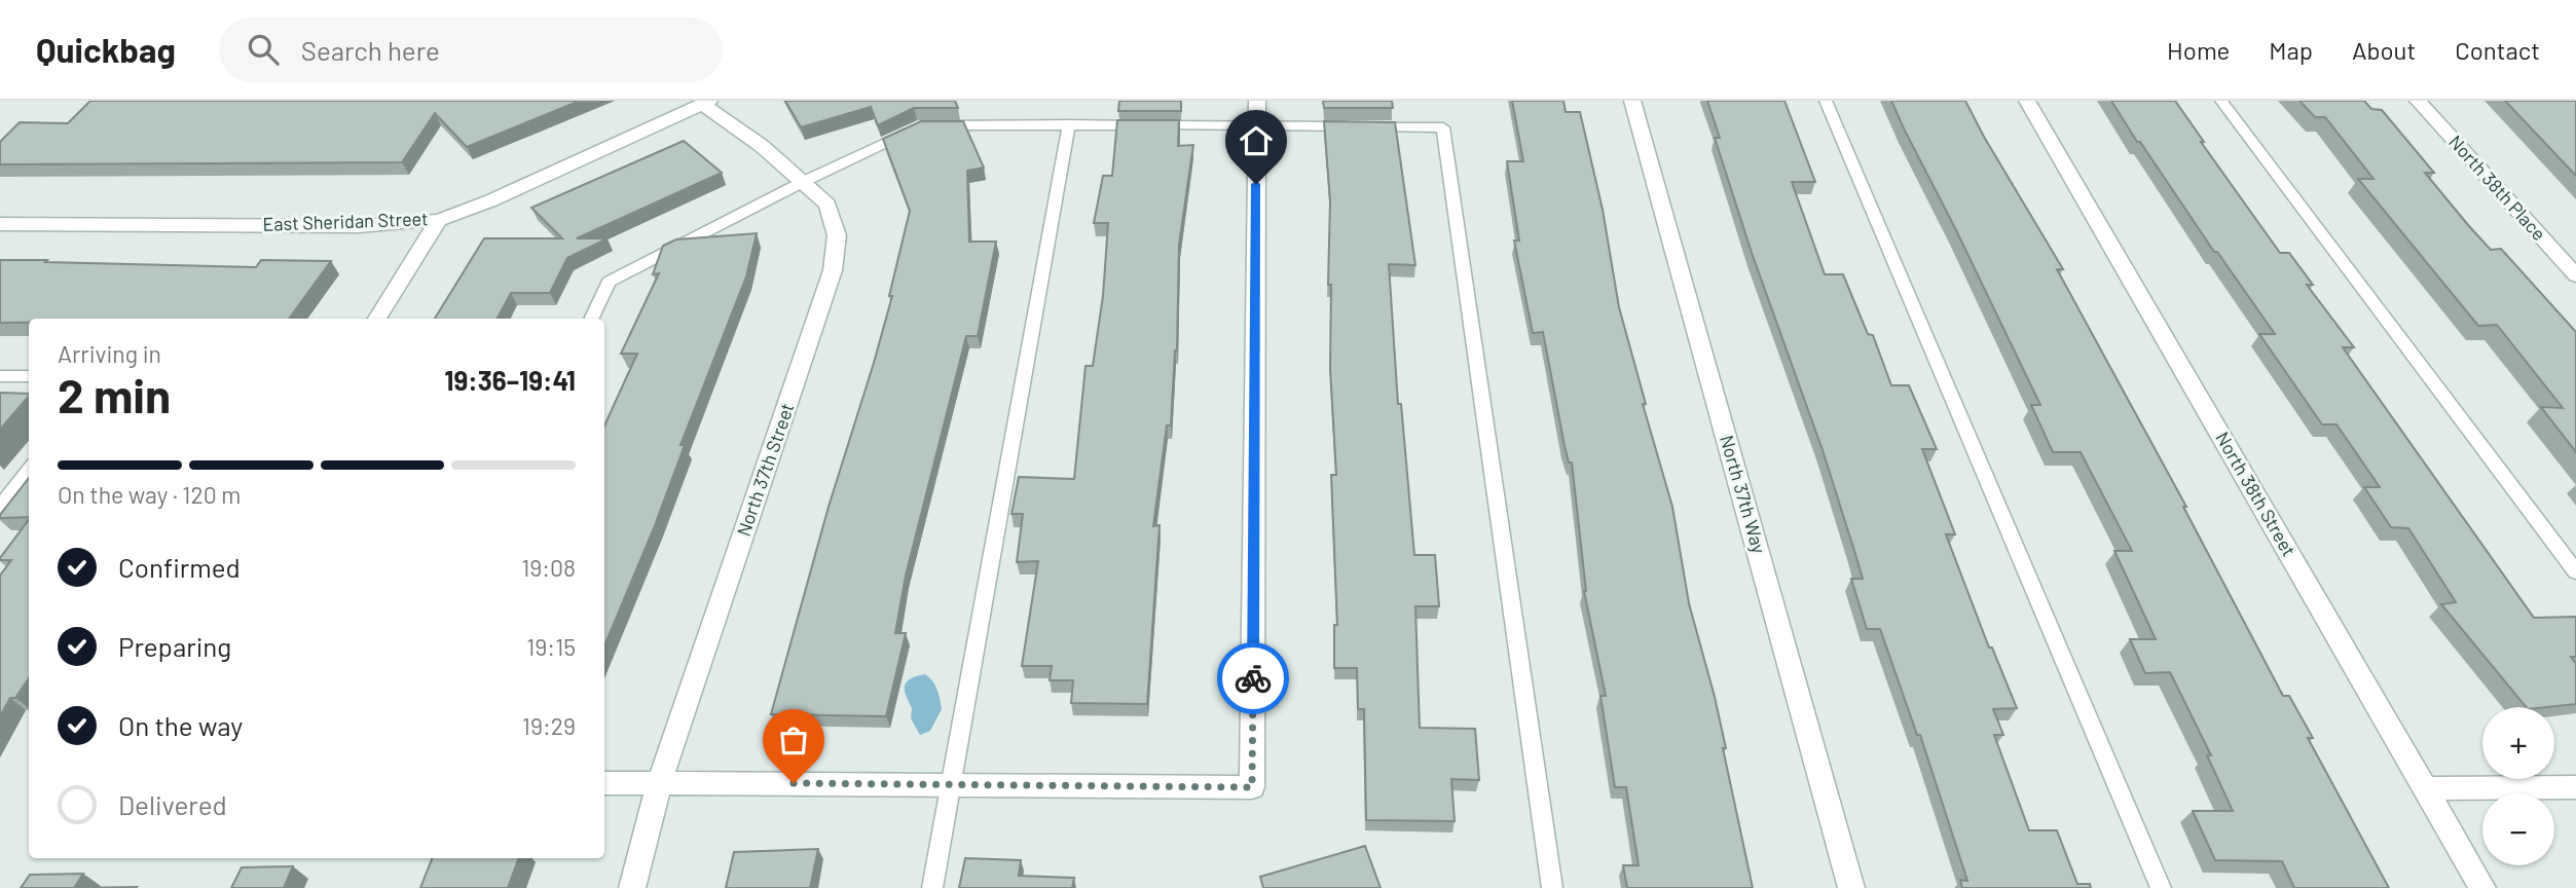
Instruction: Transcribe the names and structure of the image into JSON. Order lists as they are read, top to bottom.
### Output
{
  "streets": {
    "street": [
      "North 38th Place",
      "East Sheridan Street",
      "North 37th Street",
      "North 37th Way",
      "North 38th Street"
    ]
  },
  "crossings": [
    ["East Sheridan Street", "North 37th Street"]
  ],
  "page": {
    "header": "Quickbag",
    "search": "Search here",
    "nav": [
      "Home",
      "Map",
      "About",
      "Contact"
    ],
    "heading": ["2 min", "Arriving in", "19:36–19:41"],
    "bar": "On the way · 120 m",
    "list": [
      ["Confirmed", "19:08"],
      ["Preparing", "19:15"],
      ["On the way", "19:29"],
      "Delivered"
    ],
    "map_buttons": ["+", "−"]
  }
}
